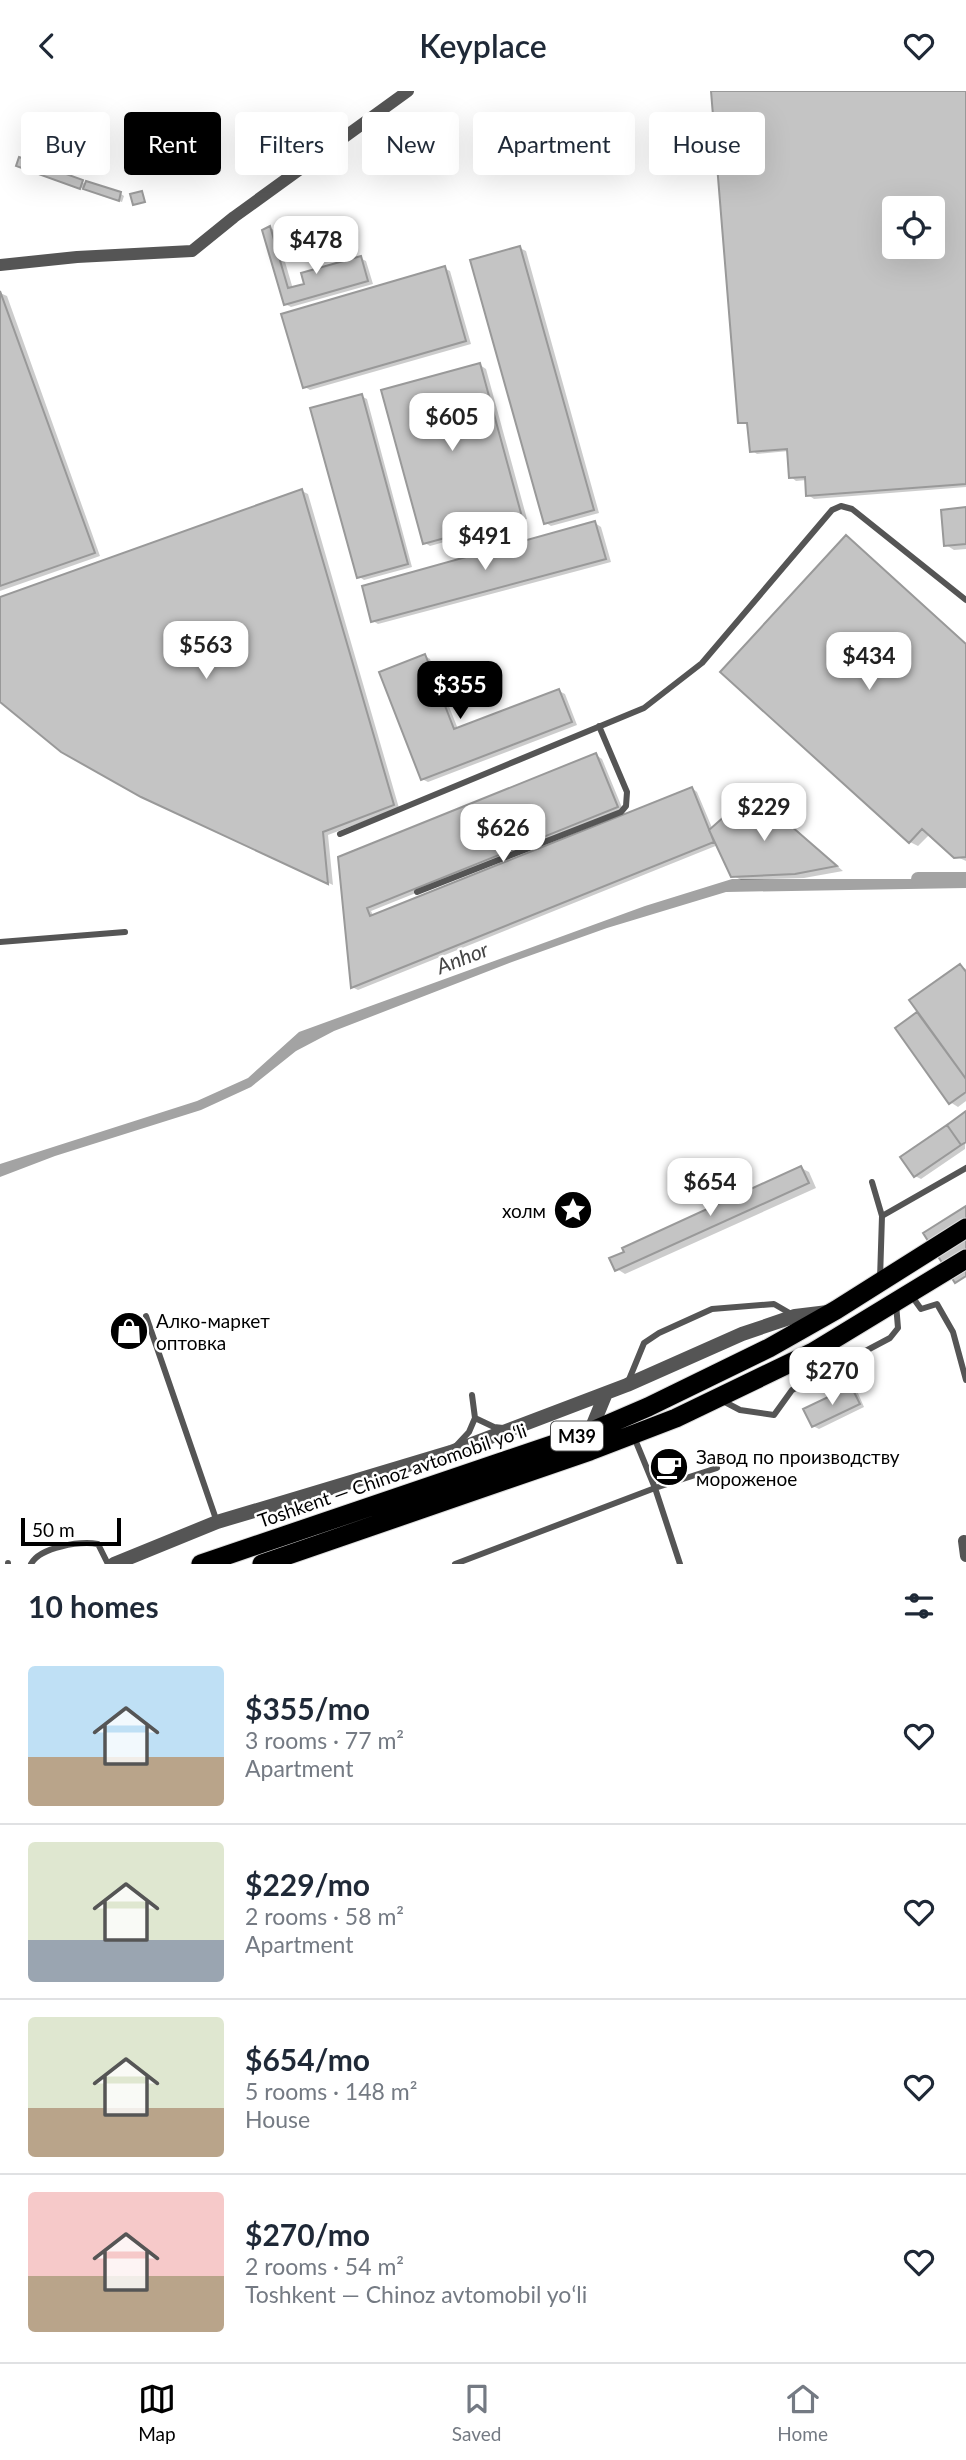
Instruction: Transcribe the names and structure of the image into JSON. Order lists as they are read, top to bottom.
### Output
{
  "streets": {
    "highway": ["M39", "Toshkent — Chinoz avtomobil yoʻli"]
  },
  "crossings": [
    ["M39", "Toshkent — Chinoz avtomobil yoʻli"]
  ],
  "water": ["Anhor"],
  "places": {
    "place": ["холм"],
    "shop": ["Алко-маркет оптовка"],
    "cafe": ["Завод по производству мороженое"]
  },
  "scale_bar": "50 m",
  "page": {
    "header": "Keyplace",
    "chip": [
      "Buy",
      "Rent",
      "Filters",
      "New",
      "Apartment",
      "House"
    ],
    "price": [
      "$478",
      "$605",
      "$491",
      "$563",
      "$434",
      "$355",
      "$229",
      "$626",
      "$654",
      "$270"
    ],
    "scale": "50 m",
    "heading": "10 homes",
    "list": [
      {
        "name": "$355/mo",
        "note": "3 rooms · 77 m² · Apartment"
      },
      {
        "name": "$229/mo",
        "note": "2 rooms · 58 m² · Apartment"
      },
      {
        "name": "$654/mo",
        "note": "5 rooms · 148 m² · House"
      },
      {
        "name": "$270/mo",
        "note": "2 rooms · 54 m² · Toshkent — Chinoz avtomobil yoʻli"
      }
    ],
    "tabs": ["Map", "Saved", "Home"]
  }
}
